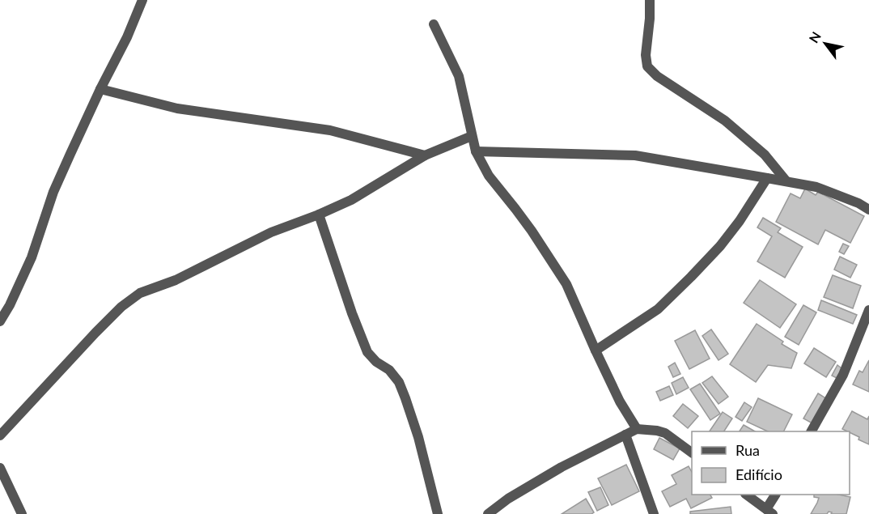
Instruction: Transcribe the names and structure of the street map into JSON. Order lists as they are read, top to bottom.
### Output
{
  "legend": ["Rua", "Edifício"],
  "north": "top left"
}
